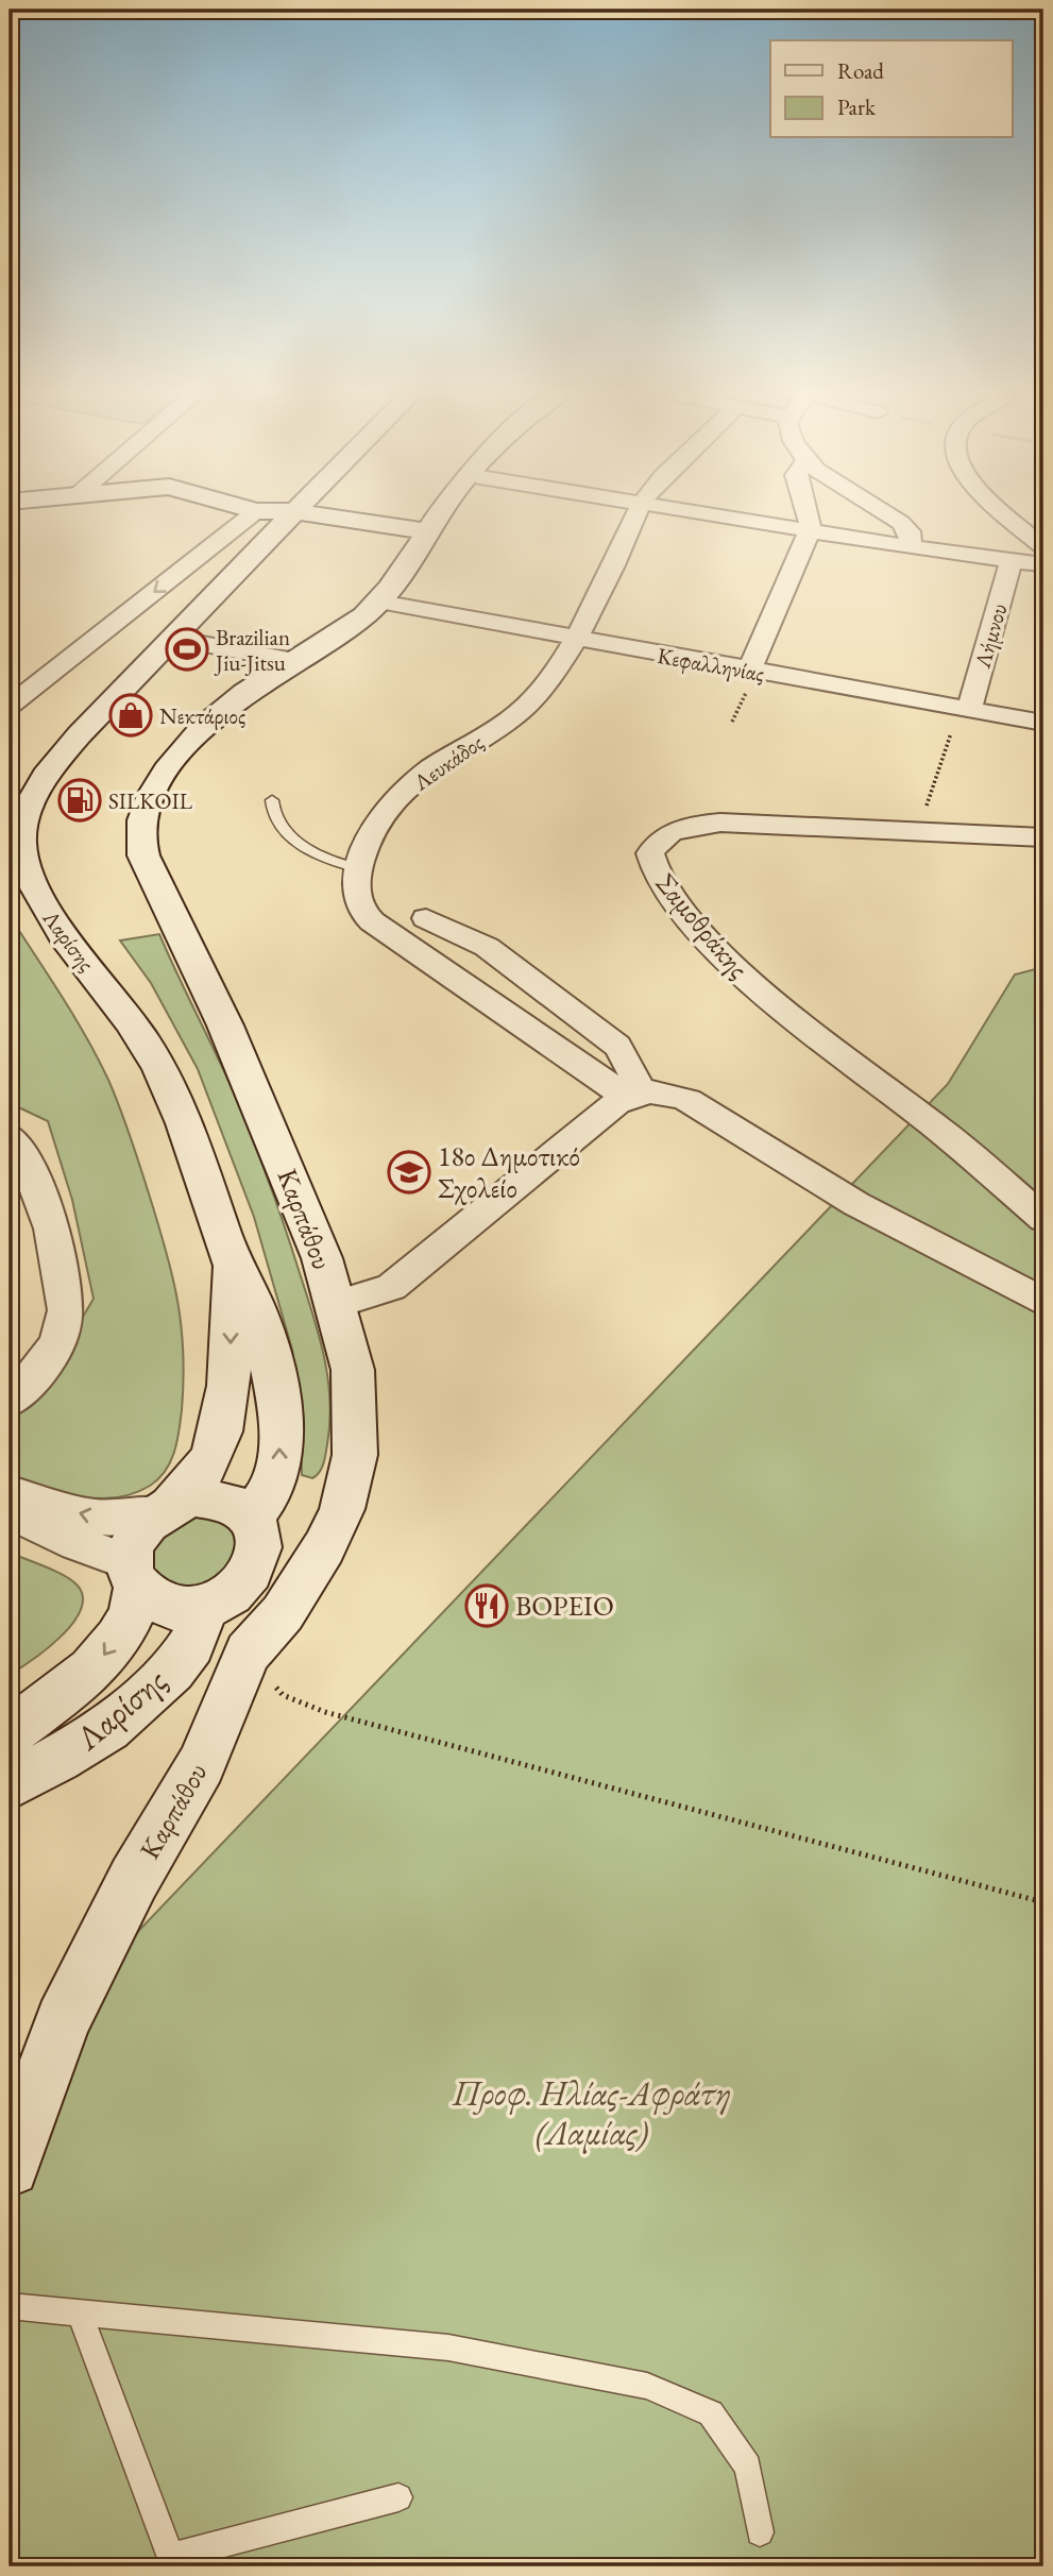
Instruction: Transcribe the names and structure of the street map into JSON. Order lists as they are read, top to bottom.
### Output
{
  "streets": {
    "street": [
      "Λήμνου",
      "Κεφαλληνίας",
      "Λευκάδος",
      "Σαμοθράκης",
      "Λαρίσης",
      "Καρπάθου"
    ]
  },
  "crossings": [
    ["Λήμνου", "Κεφαλληνίας"],
    ["Κεφαλληνίας", "Λευκάδος"],
    ["Κεφαλληνίας", "Καρπάθου"]
  ],
  "parks": ["Προφ. Ηλίας-Αφράτη (Λαμίας)"],
  "places": {
    "sports": ["Brazilian Jiu-Jitsu"],
    "shop": ["Νεκτάριος"],
    "fuel station": ["SILKOIL"],
    "school or university": ["18ο Δημοτικό Σχολείο"],
    "restaurant": ["ΒΟΡΕΙΟ"]
  },
  "legend": ["Road", "Park"]
}
